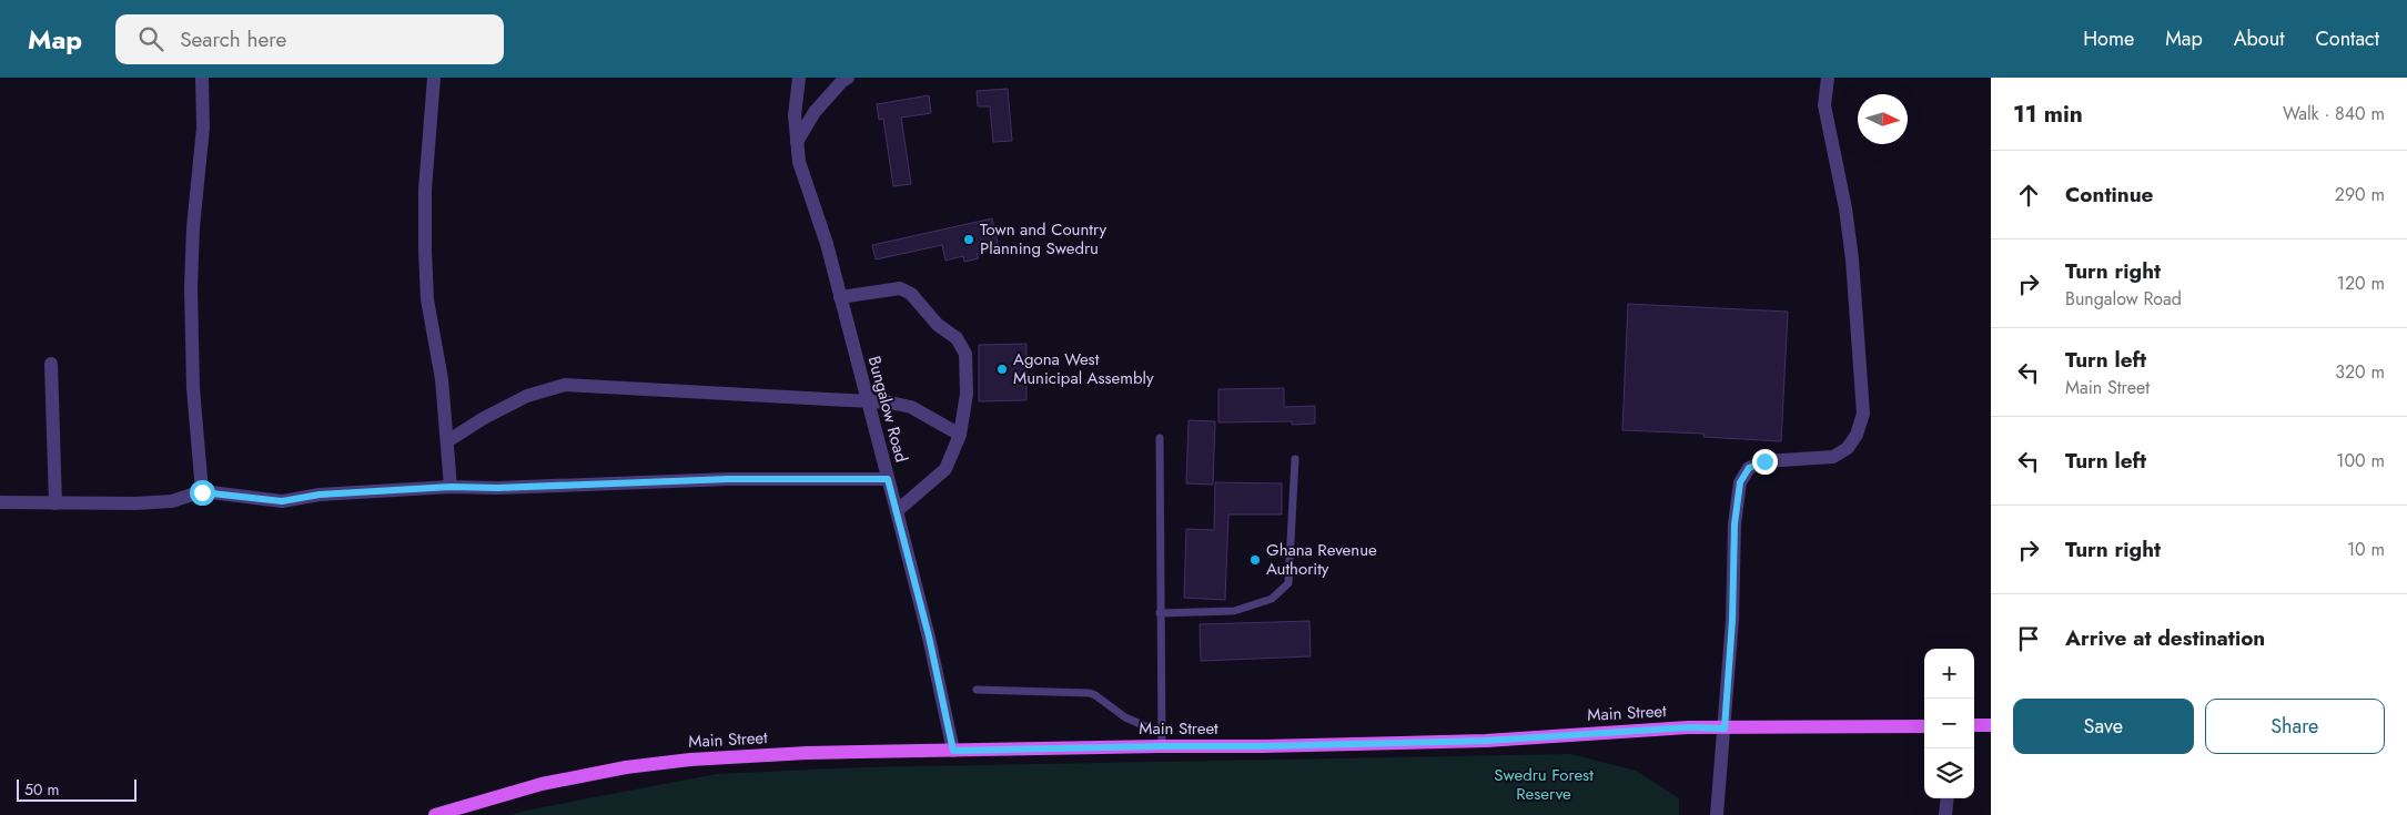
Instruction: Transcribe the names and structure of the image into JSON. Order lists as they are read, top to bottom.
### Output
{
  "streets": {
    "main road": ["Main Street"],
    "street": ["Bungalow Road"]
  },
  "crossings": [
    ["Bungalow Road", "Main Street"]
  ],
  "parks": ["Swedru Forest Reserve"],
  "places": ["Town and Country Planning Swedru", "Agona West Municipal Assembly", "Ghana Revenue Authority"],
  "scale_bar": "50 m",
  "north": "right",
  "page": {
    "header": "Map",
    "search": "Search here",
    "nav": [
      "Home",
      "Map",
      "About",
      "Contact"
    ],
    "heading": ["11 min", "Walk · 840 m"],
    "list": [
      ["Continue", "290 m"],
      ["Turn right", "Bungalow Road", "120 m"],
      ["Turn left", "Main Street", "320 m"],
      ["Turn left", "100 m"],
      ["Turn right", "10 m"],
      "Arrive at destination"
    ],
    "map_buttons": ["+", "−"],
    "buttons": ["Save", "Share"],
    "scale": "50 m"
  }
}
